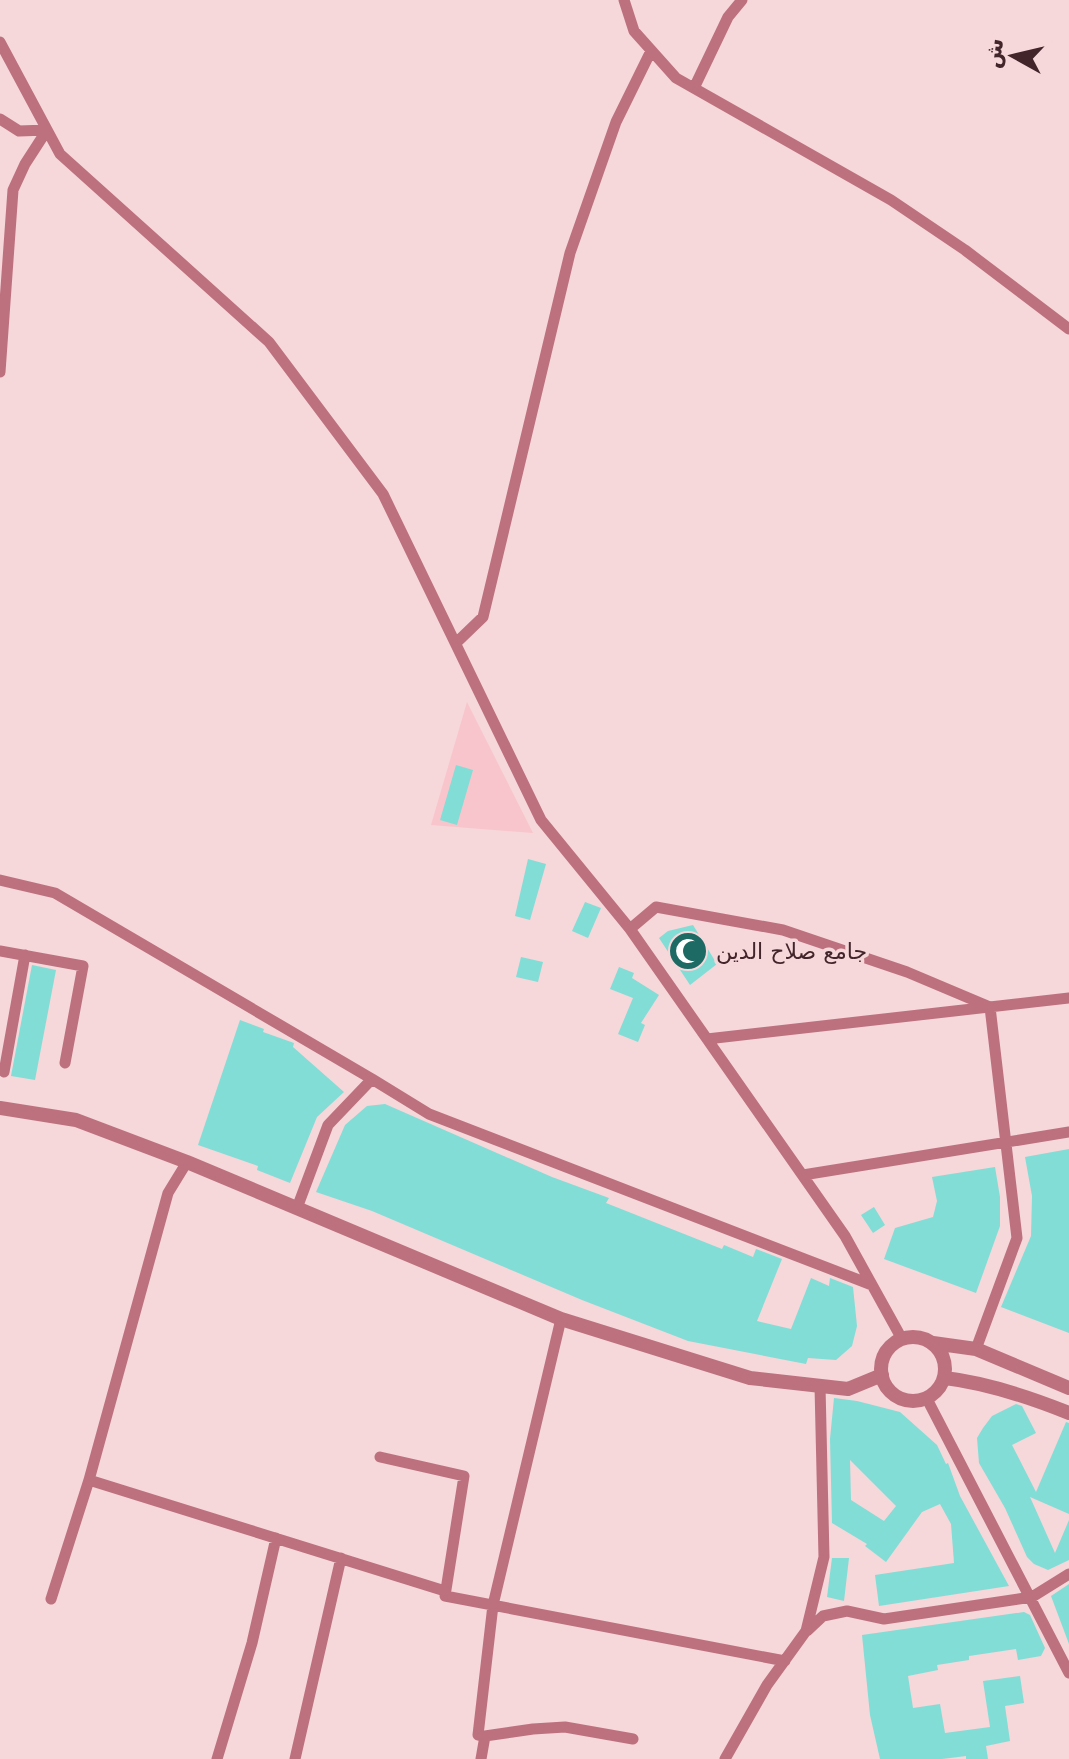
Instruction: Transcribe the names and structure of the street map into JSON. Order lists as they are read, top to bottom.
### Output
{
  "places": {
    "mosque": ["جامع صلاح الدين"]
  },
  "north": "left"
}
